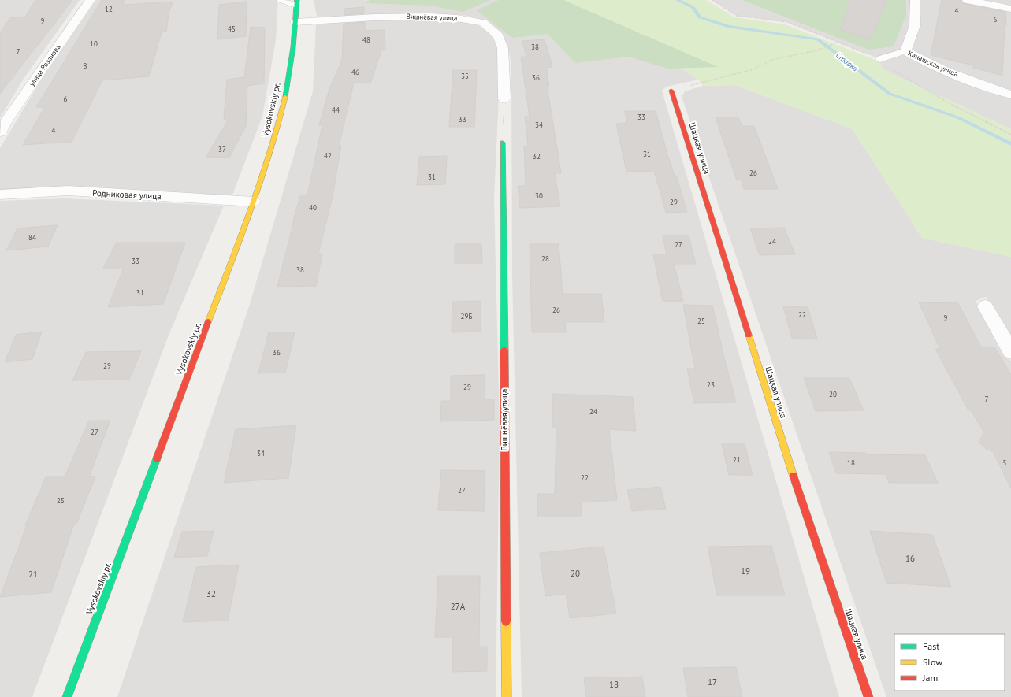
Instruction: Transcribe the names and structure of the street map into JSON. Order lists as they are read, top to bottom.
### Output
{
  "streets": {
    "street": [
      "Вишнёвая улица",
      "Канашская улица",
      "улица Розанова",
      "Vysokovskiy pr.",
      "Шацкая улица",
      "Родниковая улица"
    ]
  },
  "crossings": [
    ["Вишнёвая улица", "Vysokovskiy pr."],
    ["Vysokovskiy pr.", "Родниковая улица"]
  ],
  "water": ["Старка"],
  "house_numbers": [
    "12",
    "4",
    "6",
    "9",
    "45",
    "48",
    "10",
    "38",
    "7",
    "8",
    "46",
    "35",
    "36",
    "6",
    "44",
    "33",
    "33",
    "34",
    "4",
    "37",
    "31",
    "42",
    "32",
    "26",
    "31",
    "30",
    "29",
    "40",
    "84",
    "24",
    "27",
    "28",
    "33",
    "38",
    "31",
    "26",
    "22",
    "29Б",
    "9",
    "25",
    "36",
    "29",
    "23",
    "29",
    "20",
    "7",
    "24",
    "27",
    "34",
    "21",
    "18",
    "5",
    "22",
    "27",
    "25",
    "16",
    "19",
    "20",
    "21",
    "32",
    "27А",
    "17",
    "18"
  ],
  "legend": ["Fast", "Slow", "Jam"]
}
